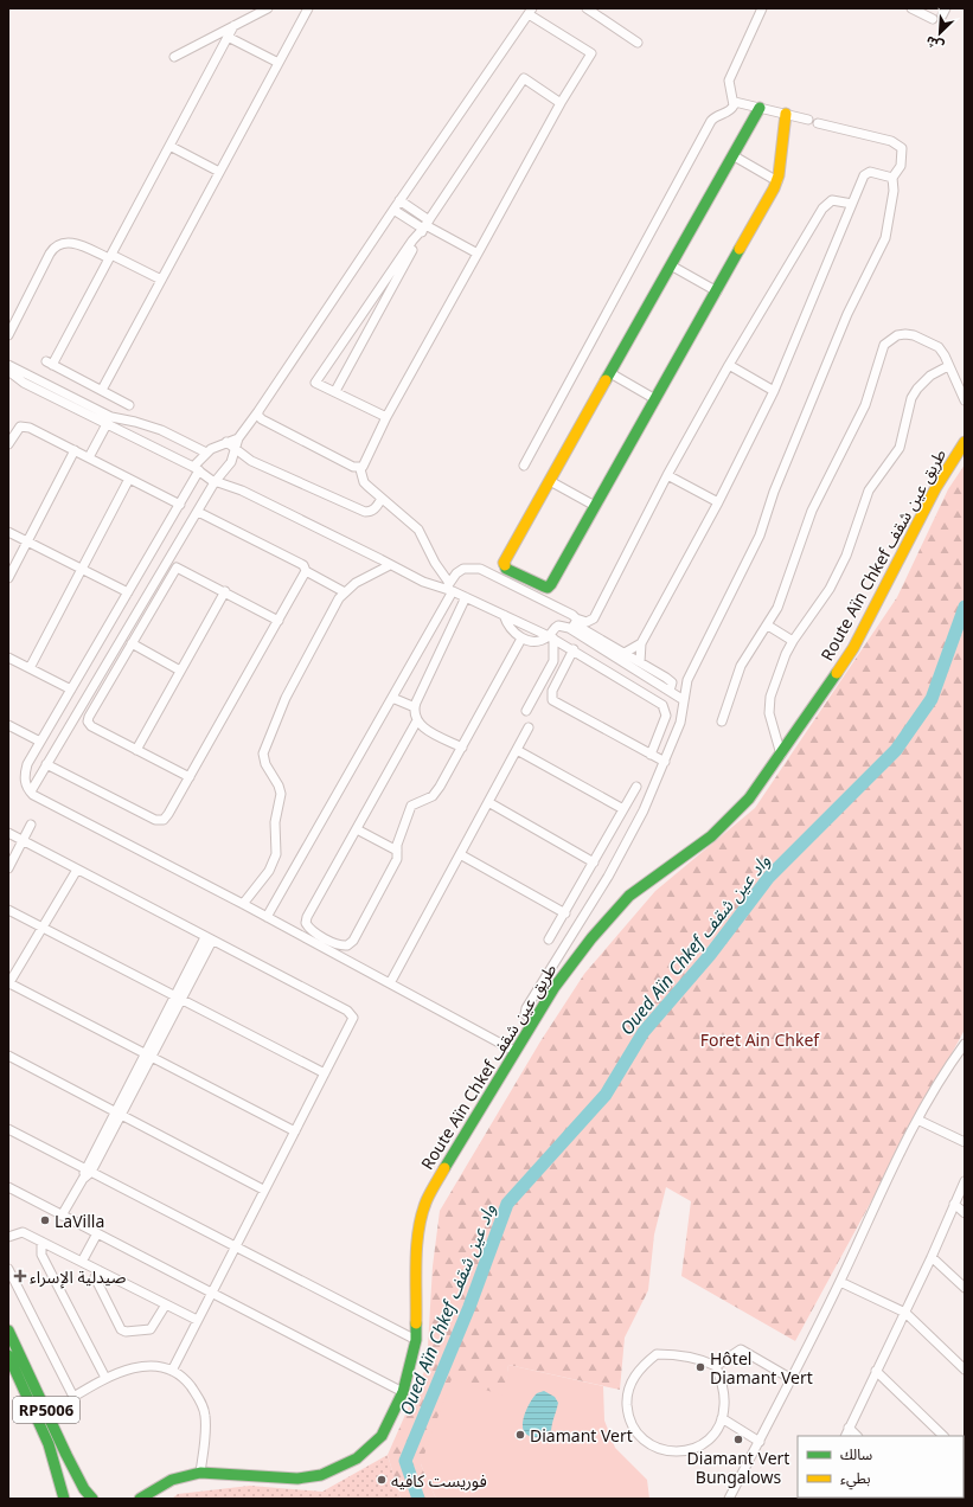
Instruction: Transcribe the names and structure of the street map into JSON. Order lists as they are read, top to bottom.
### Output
{
  "streets": {
    "main road": ["Route Aïn Chkef طريق عين شقف", "RP5006"]
  },
  "water": ["Oued Aïn Chkef واد عين شقف"],
  "parks": ["Foret Ain Chkef"],
  "places": {
    "other": [
      "LaVilla",
      "Hôtel Diamant Vert",
      "Diamant Vert",
      "Diamant Vert Bungalows",
      "فوريست كافيه"
    ],
    "health": ["صيدلية الإسراء"]
  },
  "legend": ["سالك", "بطيء"],
  "north": "bottom left"
}
